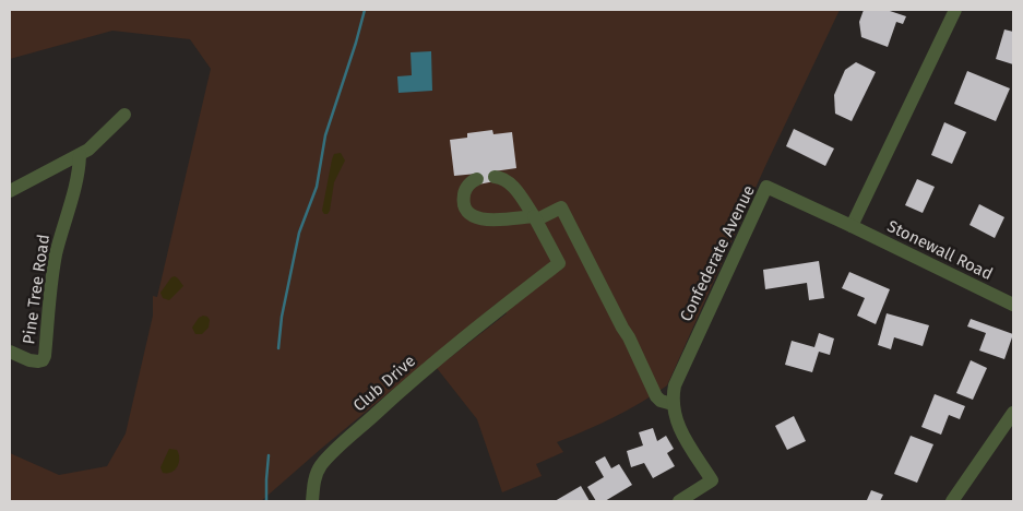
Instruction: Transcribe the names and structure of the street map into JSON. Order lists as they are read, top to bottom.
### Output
{
  "streets": {
    "street": [
      "Stonewall Road",
      "Confederate Avenue",
      "Pine Tree Road",
      "Club Drive"
    ]
  },
  "crossings": [
    ["Stonewall Road", "Confederate Avenue"]
  ]
}
